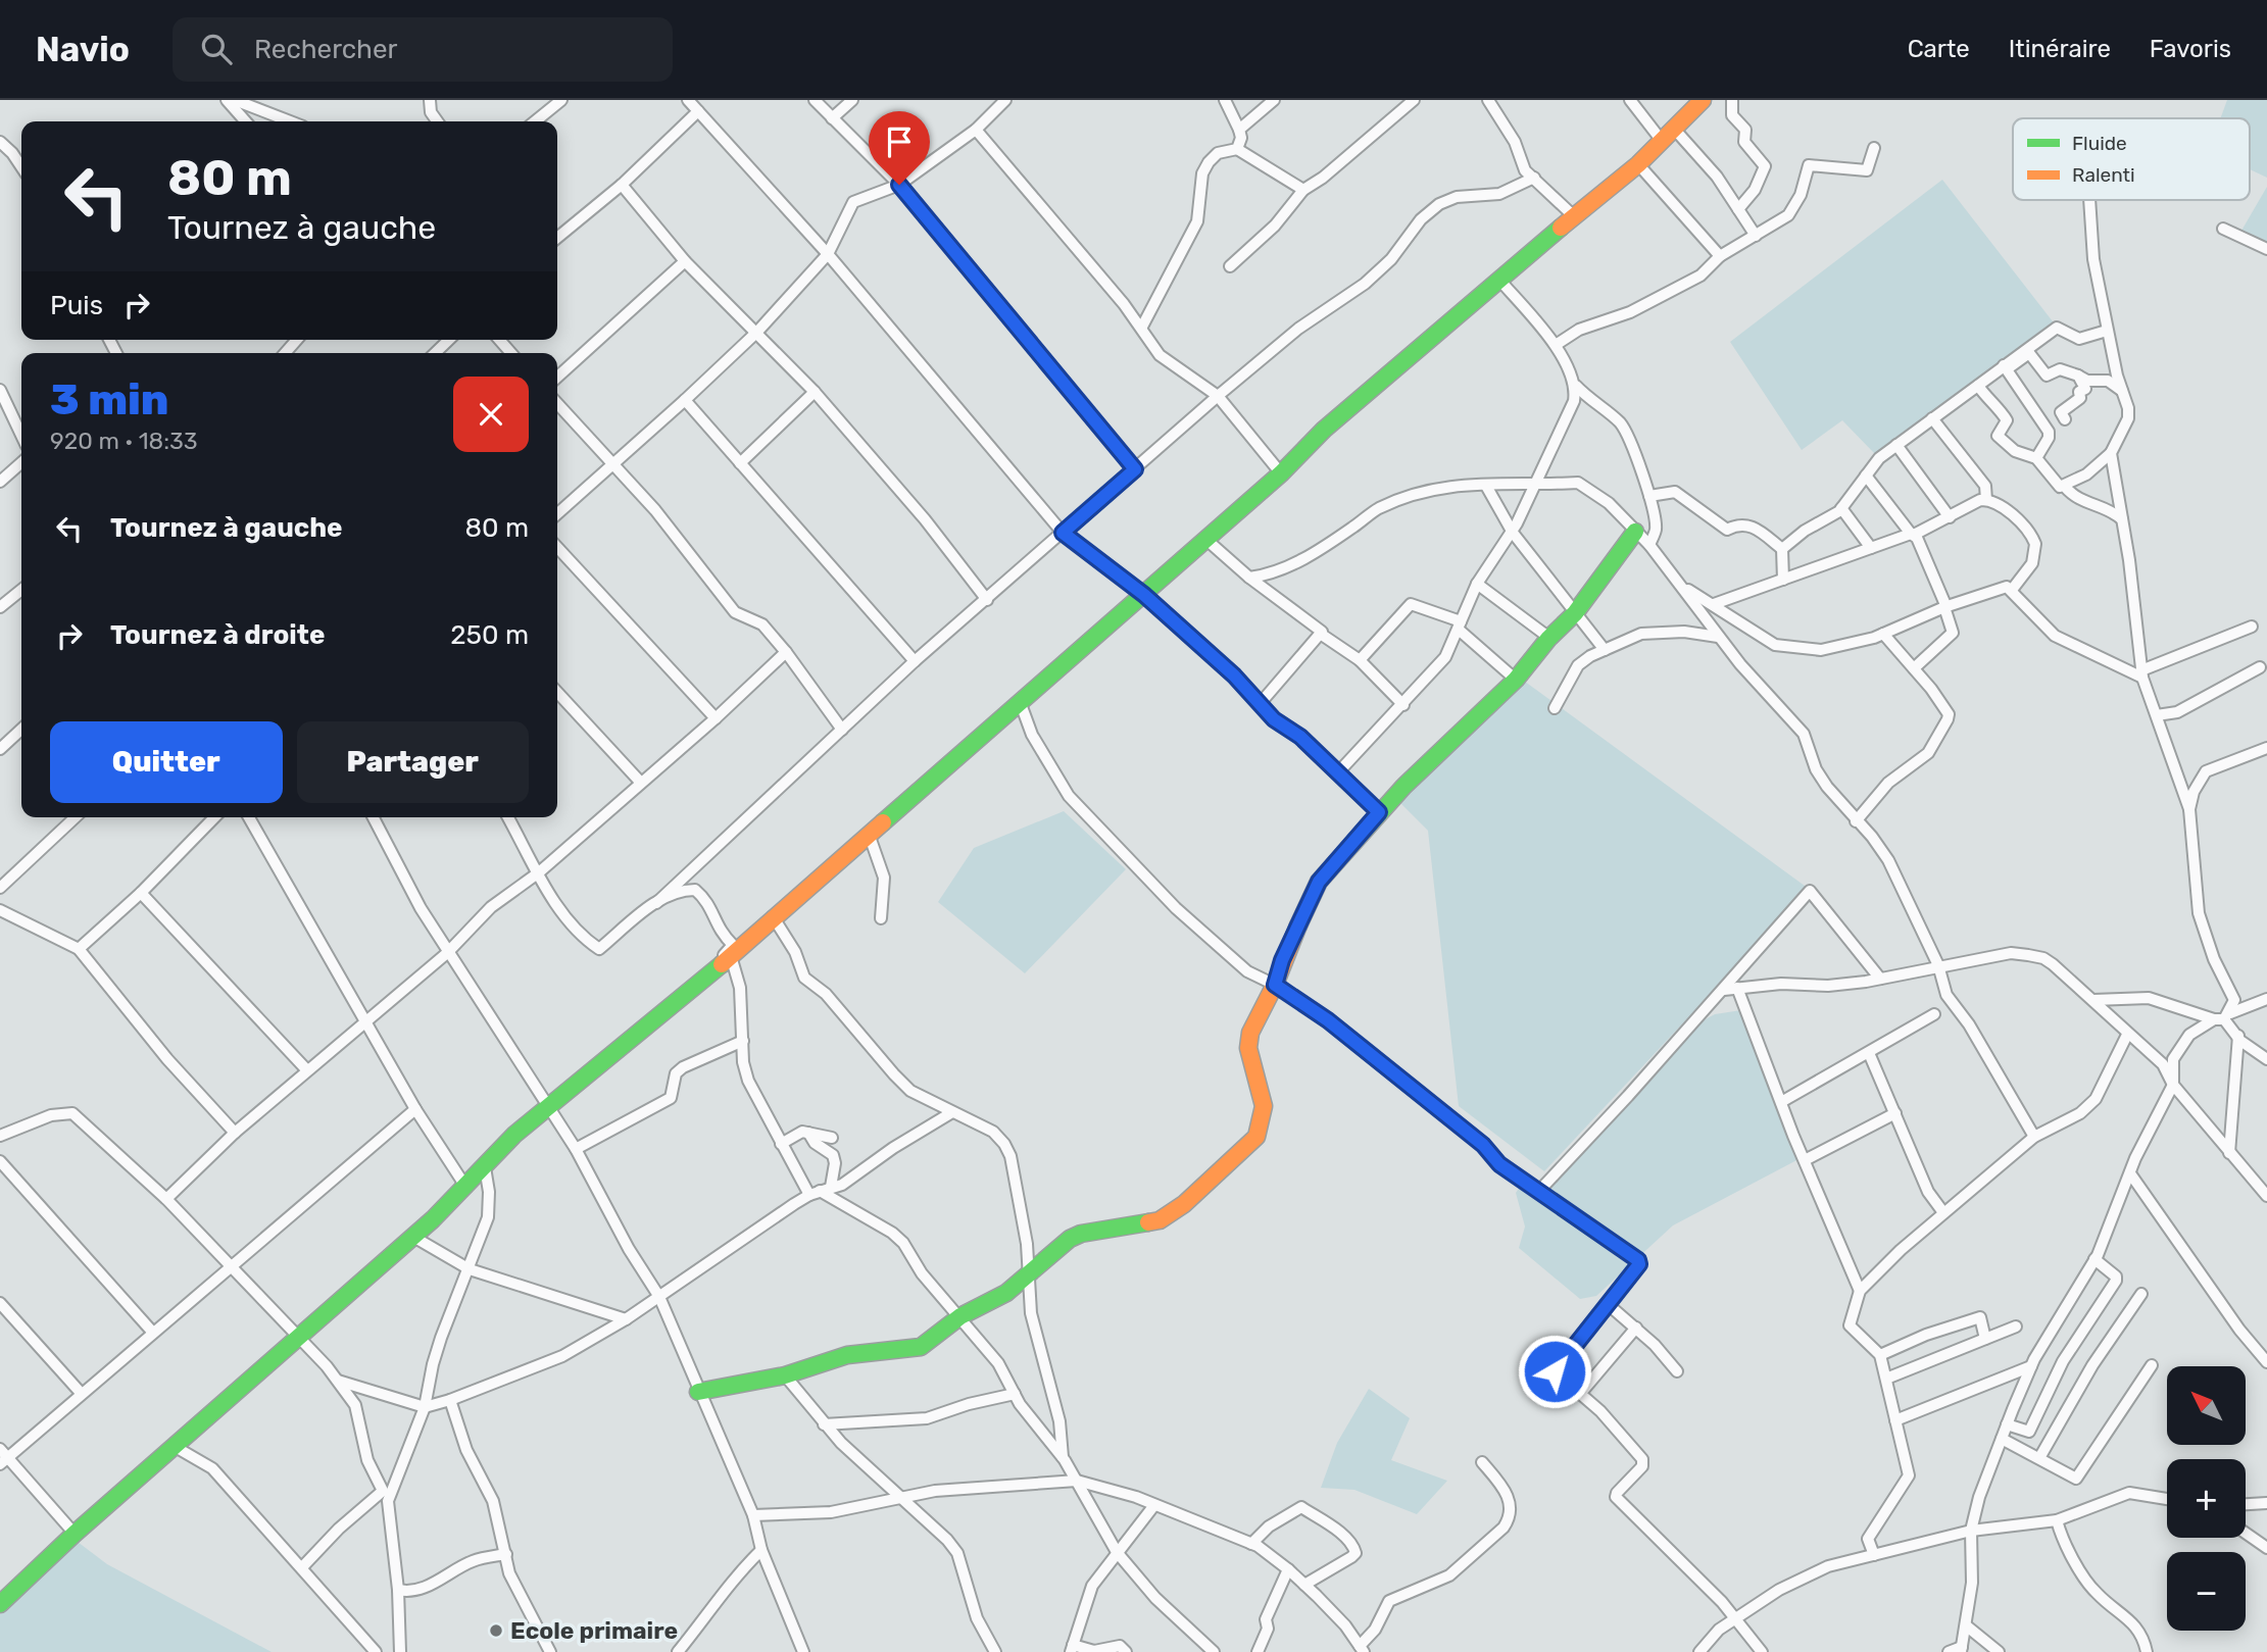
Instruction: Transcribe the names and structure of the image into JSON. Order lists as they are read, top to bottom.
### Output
{
  "places": ["Ecole primaire"],
  "legend": ["Fluide", "Ralenti"],
  "north": "top left",
  "page": {
    "header": "Navio",
    "search": "Rechercher",
    "nav": ["Carte", "Itinéraire", "Favoris"],
    "turn": ["80 m", "Tournez à gauche"],
    "then": "Puis",
    "heading": ["3 min", "920 m · 18:33"],
    "list": [
      {
        "name": "Tournez à gauche",
        "value": "80 m"
      },
      {
        "name": "Tournez à droite",
        "value": "250 m"
      }
    ],
    "buttons": ["Quitter", "Partager"],
    "map_buttons": ["+", "−"]
  }
}
